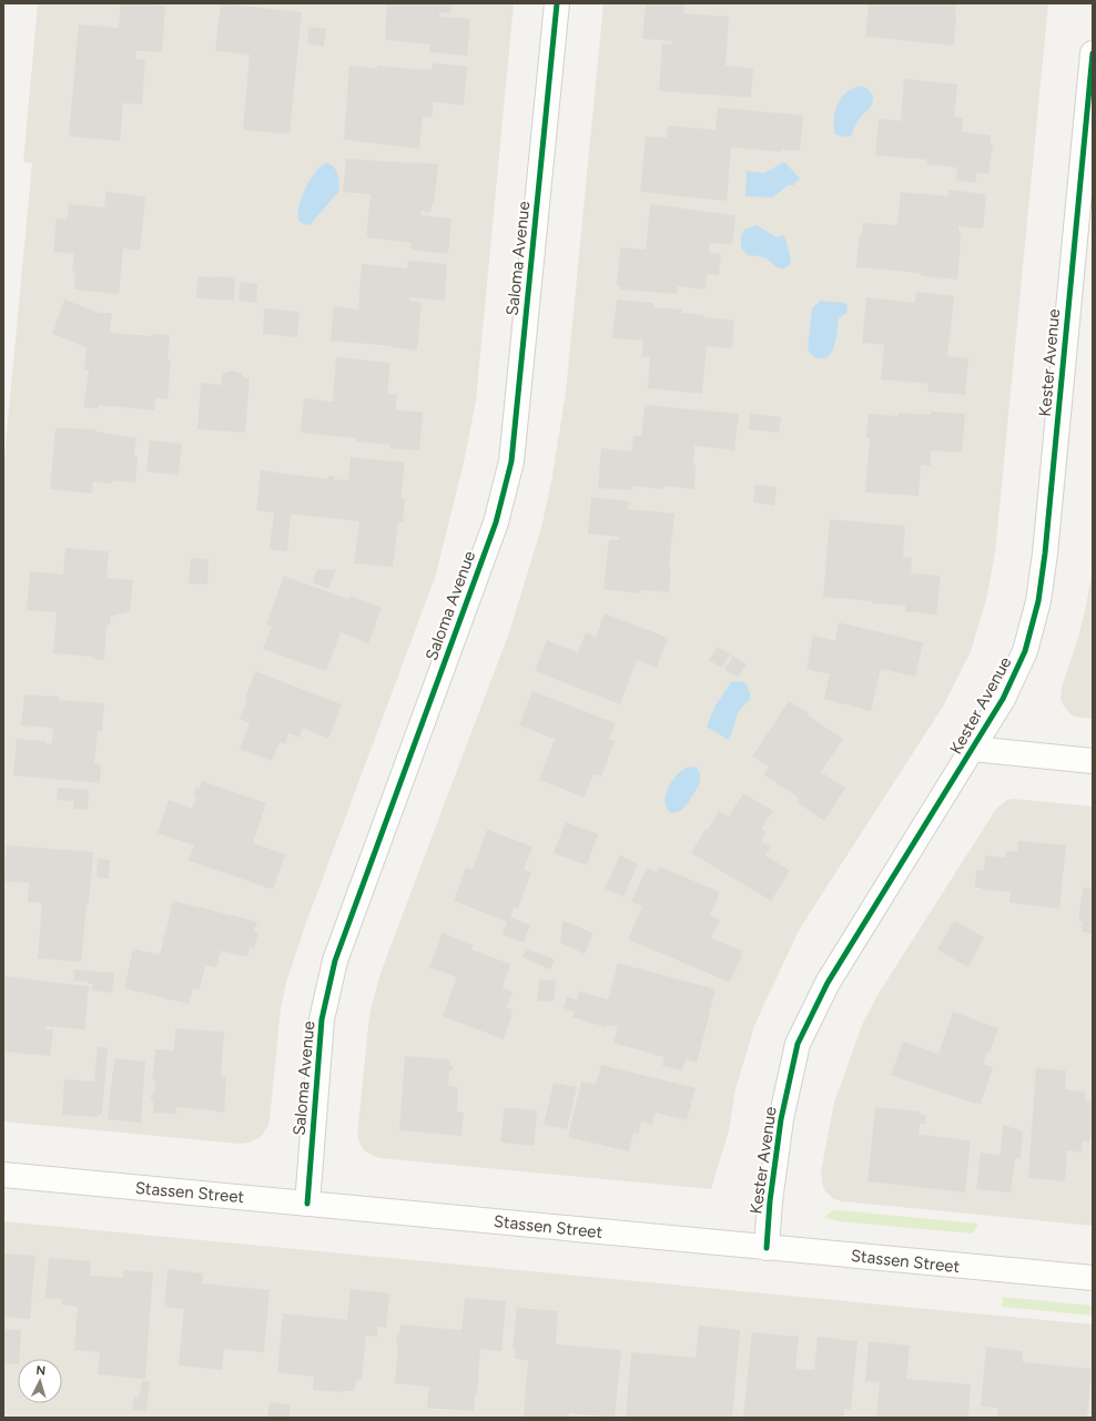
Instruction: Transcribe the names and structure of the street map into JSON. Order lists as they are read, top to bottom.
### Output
{
  "streets": {
    "street": ["Saloma Avenue", "Kester Avenue", "Stassen Street"]
  },
  "crossings": [
    ["Saloma Avenue", "Stassen Street"],
    ["Kester Avenue", "Stassen Street"]
  ],
  "north": "top"
}
